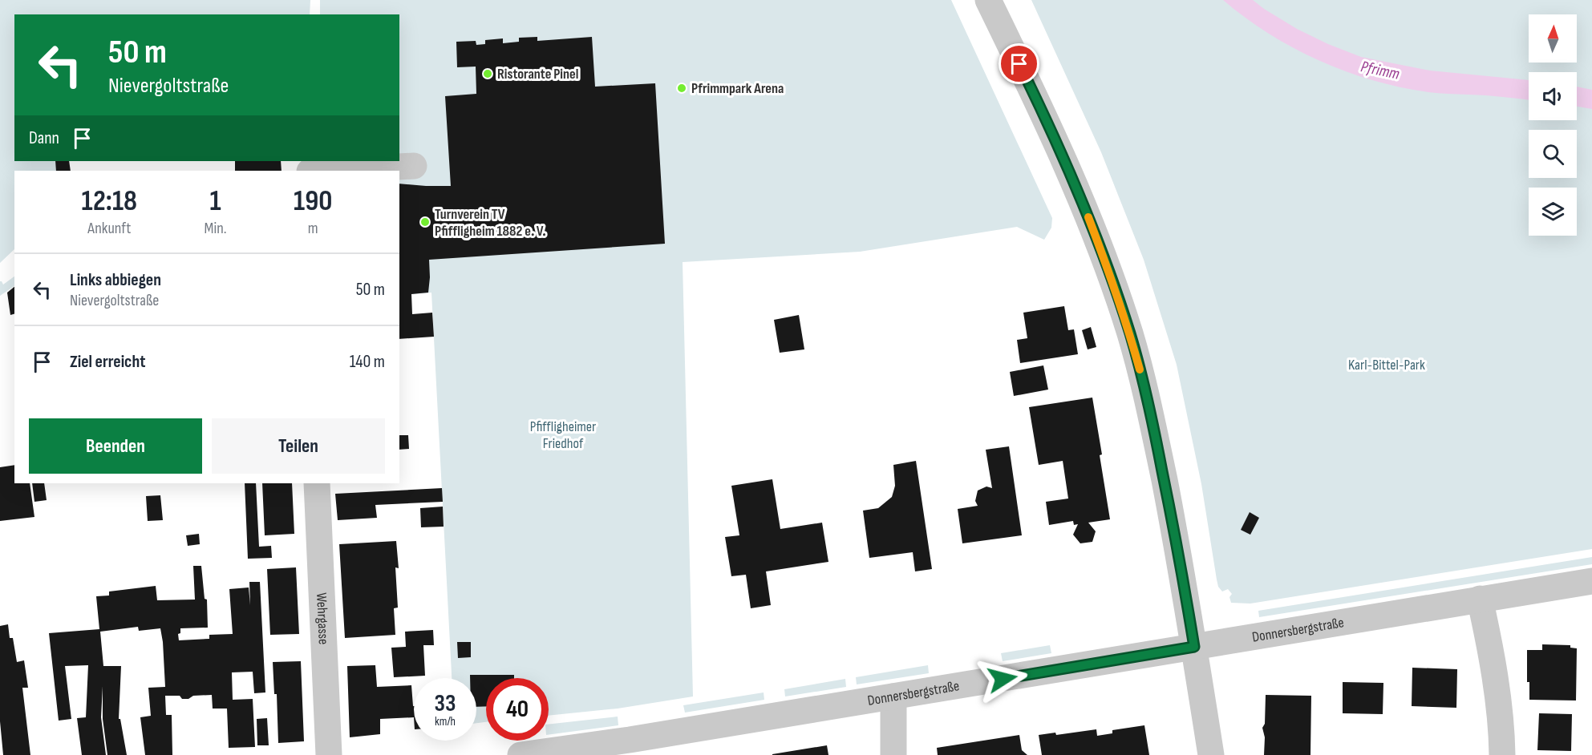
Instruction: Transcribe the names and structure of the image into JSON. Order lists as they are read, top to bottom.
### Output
{
  "streets": {
    "street": ["Wehrgasse", "Donnersbergstraße"]
  },
  "water": ["Pfrimm"],
  "parks": ["Karl-Bittel-Park", "Pfiffligheimer Friedhof"],
  "places": ["Ristorante Pinel", "Pfrimmpark Arena", "Turnverein TV Pfiffligheim 1882 e. V."],
  "north": "top",
  "page": {
    "turn": ["50 m", "Nievergoltstraße"],
    "then": "Dann",
    "eta": [
      "12:18",
      "Ankunft",
      "1",
      "Min.",
      "190",
      "m"
    ],
    "list": [
      {
        "name": "Links abbiegen",
        "note": "Nievergoltstraße",
        "value": "50 m"
      },
      {
        "name": "Ziel erreicht",
        "value": "140 m"
      }
    ],
    "buttons": ["Beenden", "Teilen"],
    "speed": "33 km/h",
    "limit": "40"
  }
}
